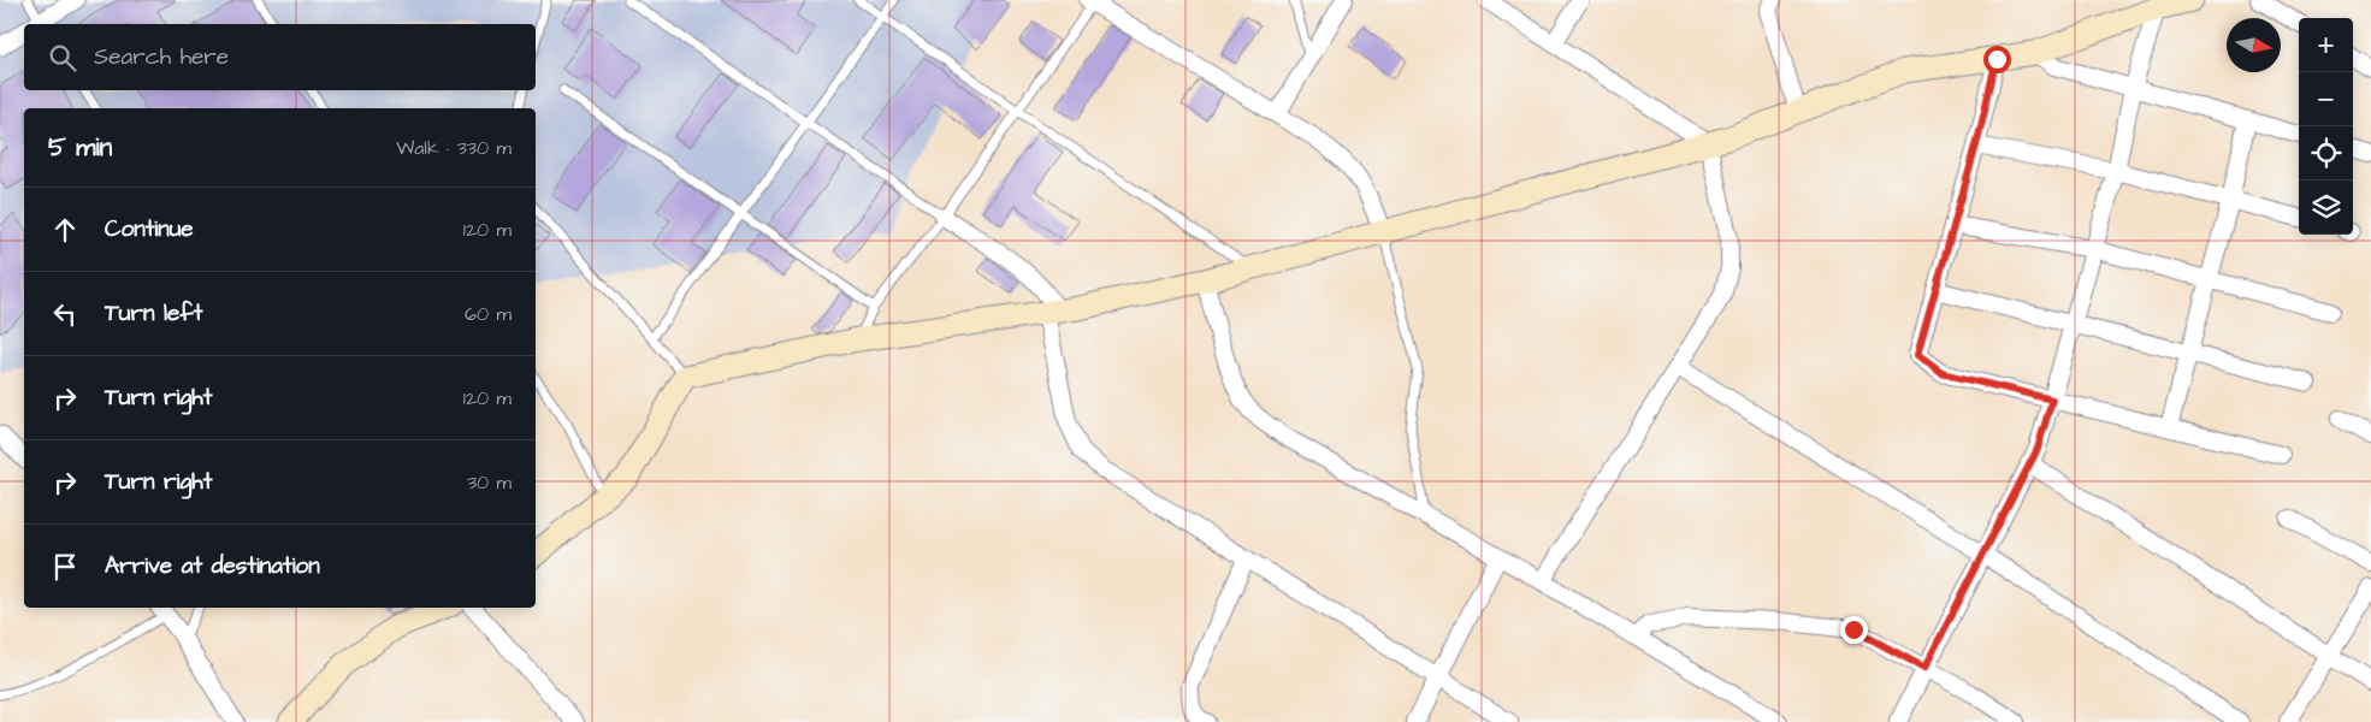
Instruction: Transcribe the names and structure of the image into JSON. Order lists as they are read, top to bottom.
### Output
{
  "north": "right",
  "page": {
    "map_buttons": ["+", "−"],
    "search": "Search here",
    "heading": ["5 min", "Walk · 330 m"],
    "list": [
      ["Continue", "120 m"],
      ["Turn left", "60 m"],
      ["Turn right", "120 m"],
      ["Turn right", "30 m"],
      "Arrive at destination"
    ]
  }
}
